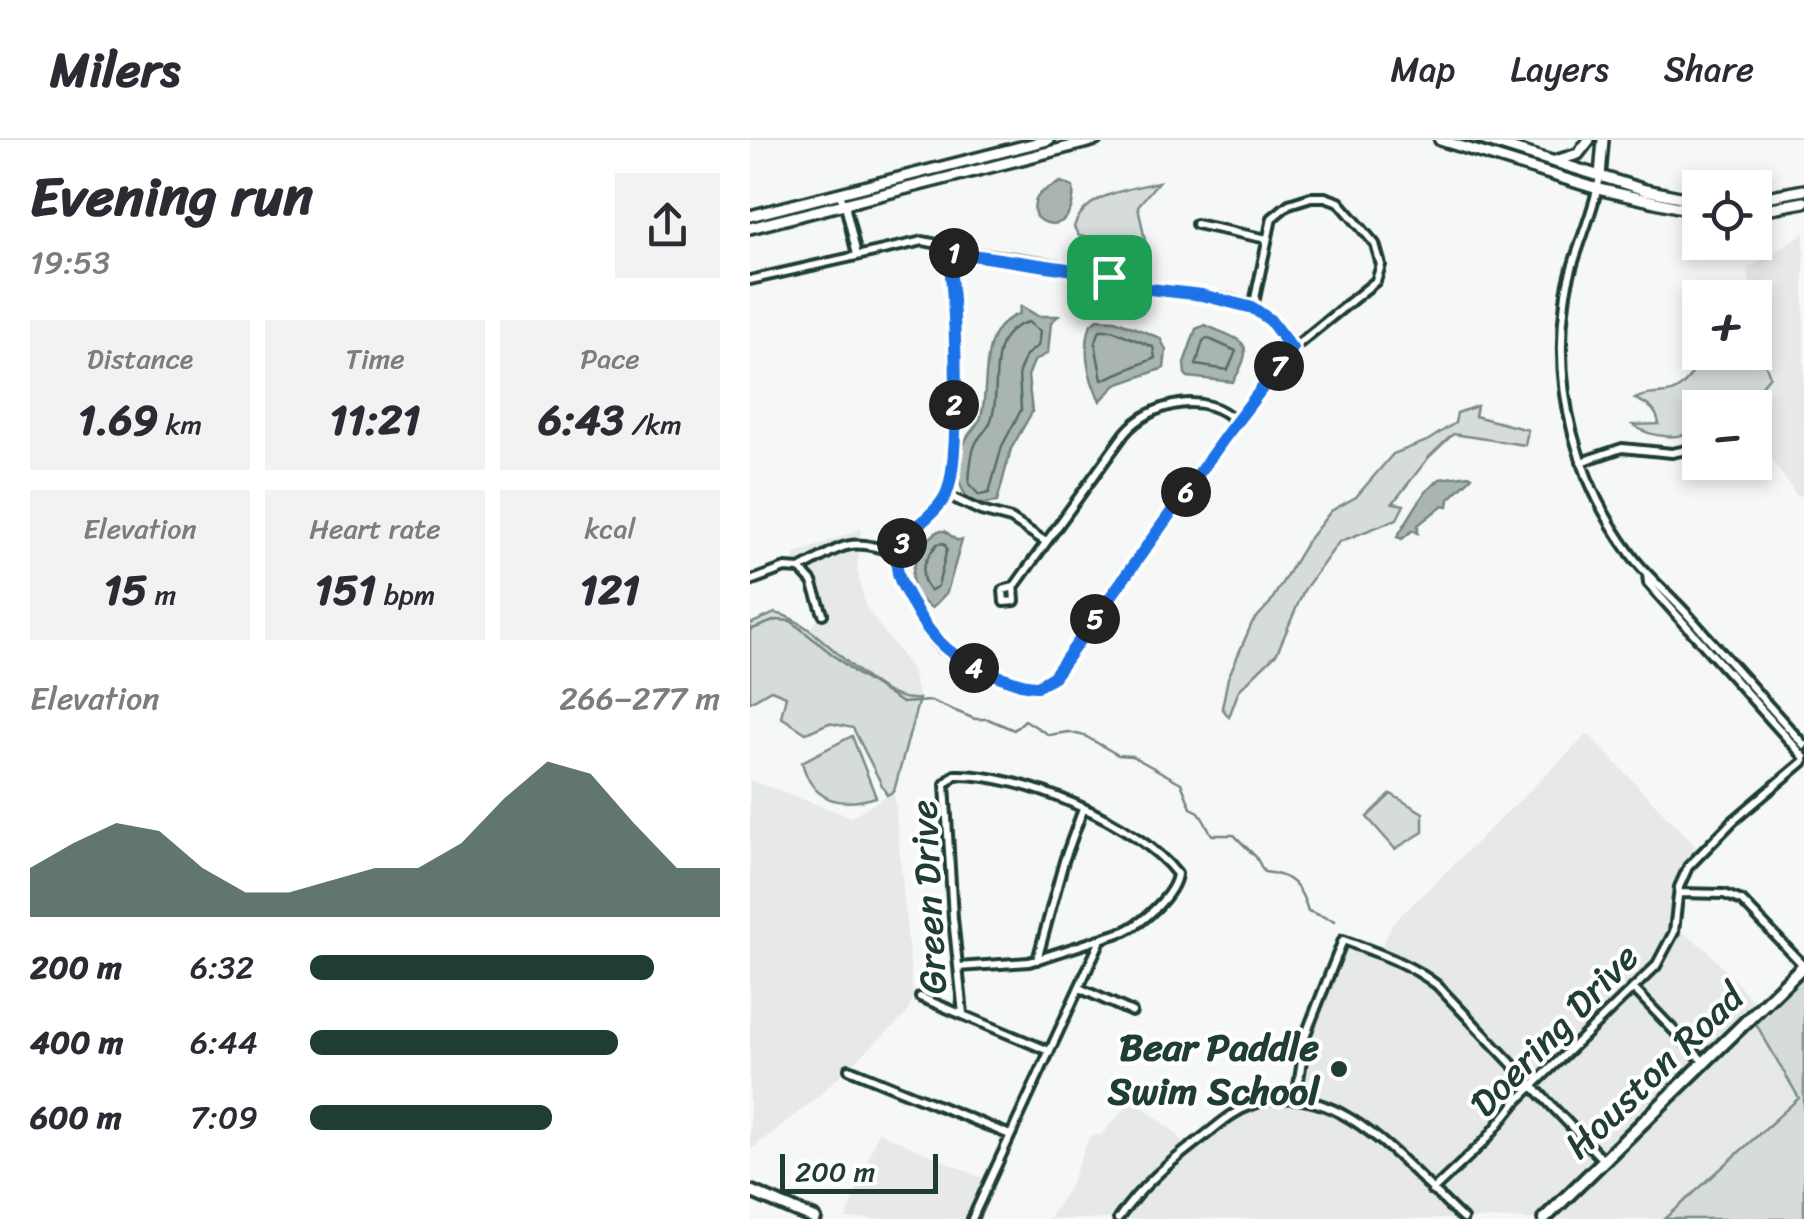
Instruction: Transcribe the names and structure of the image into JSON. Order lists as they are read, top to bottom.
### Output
{
  "streets": {
    "main road": ["Houston Road"],
    "street": ["Green Drive", "Doering Drive"]
  },
  "places": ["Bear Paddle Swim School"],
  "scale_bar": "200 m",
  "page": {
    "header": "Milers",
    "nav": ["Map", "Layers", "Share"],
    "heading": ["Evening run", "19:53"],
    "map_buttons": ["+", "−"],
    "pins": [
      "1",
      "7",
      "2",
      "6",
      "3",
      "5",
      "4"
    ],
    "stats": [
      ["Distance", "1.69 km"],
      ["Time", "11:21"],
      ["Pace", "6:43 /km"],
      ["Elevation", "15 m"],
      ["Heart rate", "151 bpm"],
      ["kcal", "121"]
    ],
    "chart": ["Elevation", "266–277 m"],
    "list": [
      {
        "name": "200 m",
        "note": "6:32"
      },
      {
        "name": "400 m",
        "note": "6:44"
      },
      {
        "name": "600 m",
        "note": "7:09"
      }
    ],
    "scale": "200 m"
  }
}
